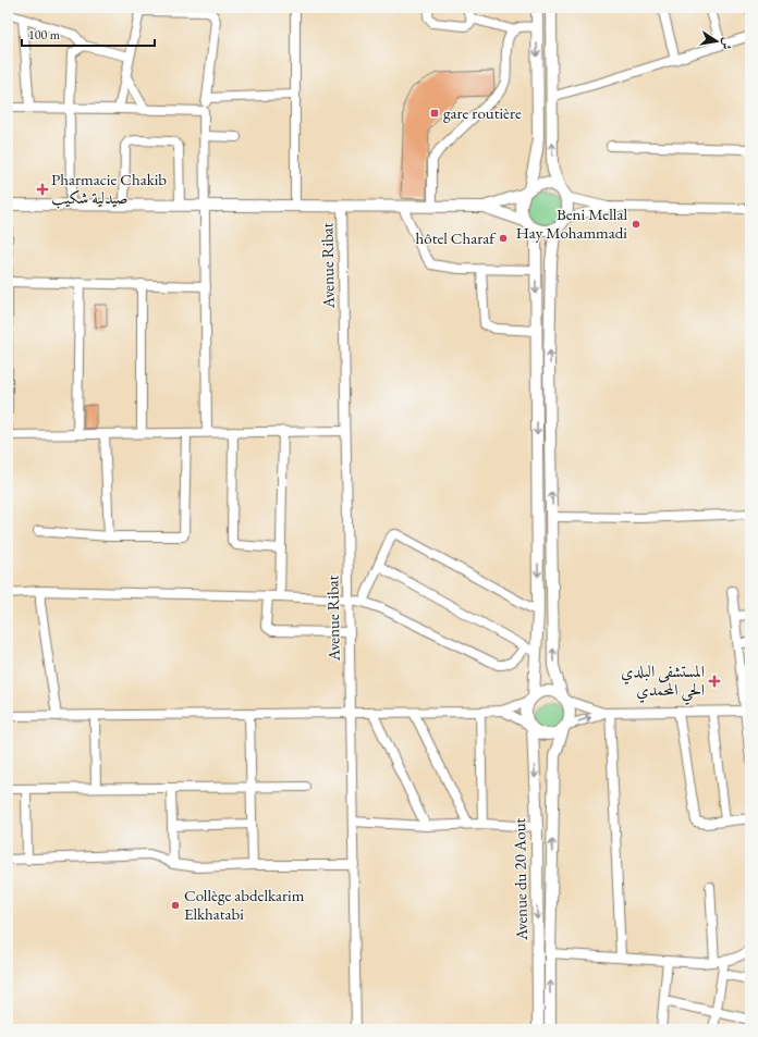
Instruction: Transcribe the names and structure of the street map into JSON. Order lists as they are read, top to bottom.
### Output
{
  "streets": {
    "main road": ["Avenue du 20 Aout"],
    "street": ["Avenue Ribat"]
  },
  "places": {
    "transit": ["gare routière"],
    "health": ["Pharmacie Chakib صيدلية شكيب", "المستشفى البلدي الحي المحمدي"],
    "other": ["Beni Mellal Hay Mohammadi", "hôtel Charaf", "Collège abdelkarim Elkhatabi"]
  },
  "scale_bar": "100 m",
  "north": "right"
}
